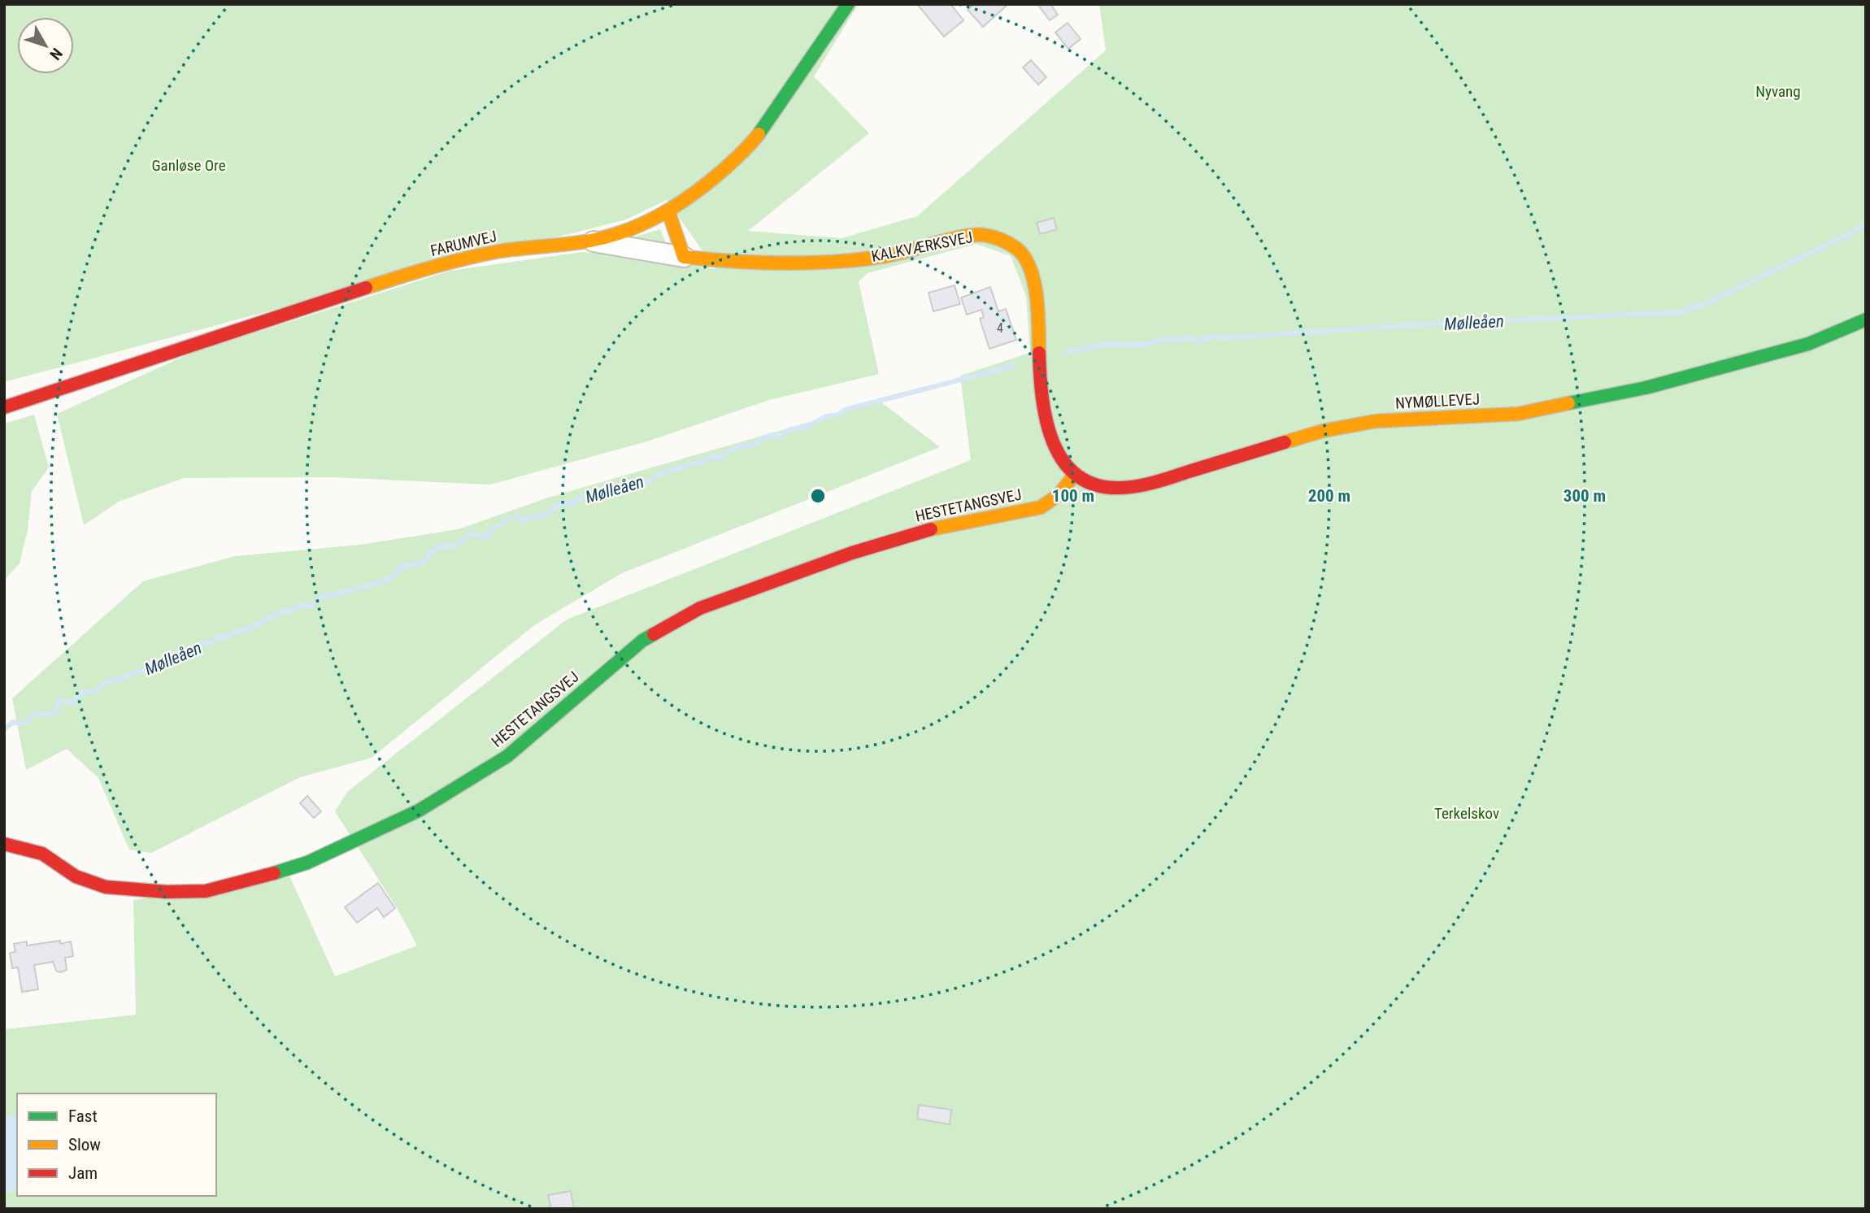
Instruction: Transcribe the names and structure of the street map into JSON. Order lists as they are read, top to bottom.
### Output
{
  "streets": {
    "street": [
      "FARUMVEJ",
      "KALKVÆRKSVEJ",
      "NYMØLLEVEJ",
      "HESTETANGSVEJ"
    ]
  },
  "crossings": [
    ["FARUMVEJ", "KALKVÆRKSVEJ"],
    ["KALKVÆRKSVEJ", "NYMØLLEVEJ"],
    ["NYMØLLEVEJ", "HESTETANGSVEJ"]
  ],
  "water": ["Mølleåen"],
  "parks": ["Nyvang", "Ganløse Ore", "Terkelskov"],
  "house_numbers": ["4"],
  "legend": ["Fast", "Slow", "Jam"],
  "north": "bottom right",
  "rings": ["100 m", "200 m", "300 m"]
}
